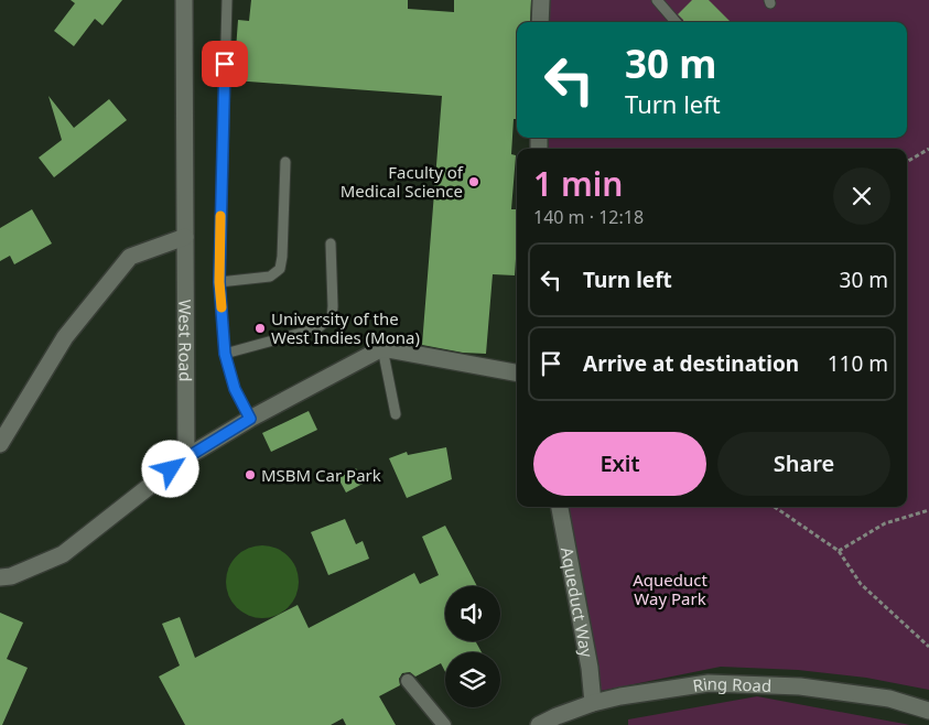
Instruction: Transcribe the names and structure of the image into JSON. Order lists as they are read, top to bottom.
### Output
{
  "streets": {
    "street": ["West Road", "Aqueduct Way", "Ring Road"]
  },
  "crossings": [
    ["Aqueduct Way", "Ring Road"]
  ],
  "parks": ["Aqueduct Way Park"],
  "places": ["Faculty of Medical Science", "University of the West Indies (Mona)", "MSBM Car Park"],
  "page": {
    "turn": ["30 m", "Turn left"],
    "heading": ["1 min", "140 m · 12:18"],
    "list": [
      {
        "name": "Turn left",
        "value": "30 m"
      },
      {
        "name": "Arrive at destination",
        "value": "110 m"
      }
    ],
    "buttons": ["Exit", "Share"]
  }
}
